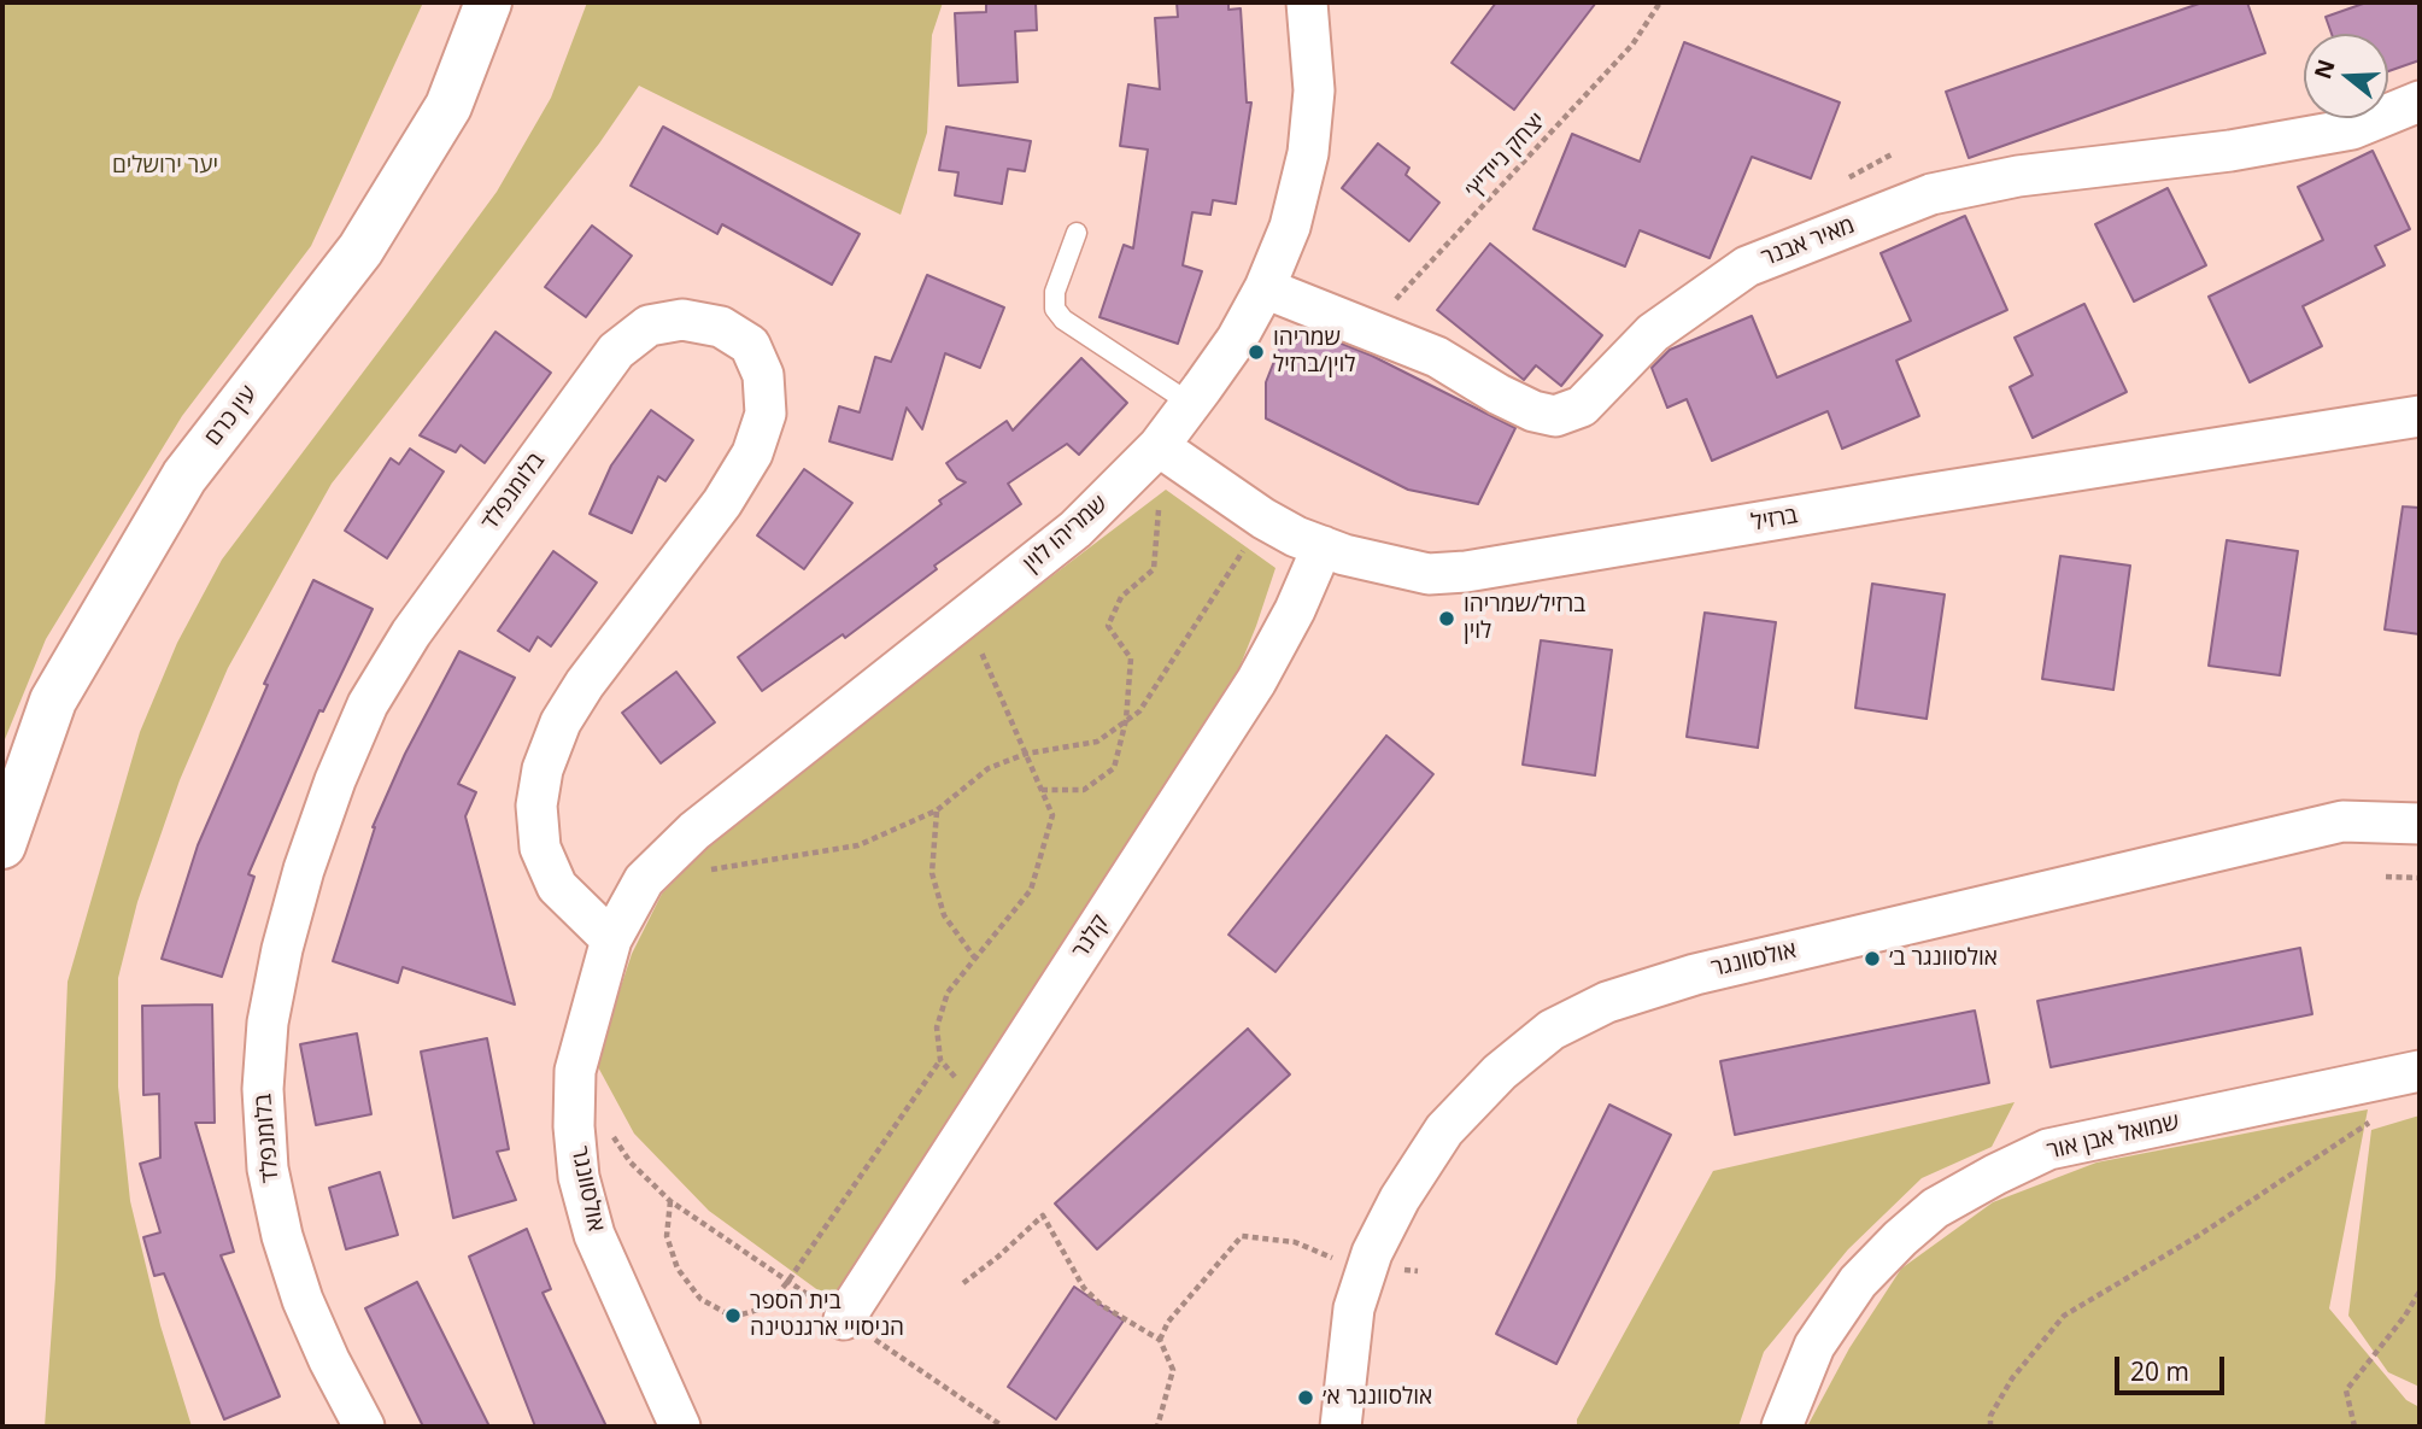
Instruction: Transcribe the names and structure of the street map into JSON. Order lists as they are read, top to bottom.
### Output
{
  "streets": {
    "main road": ["עין כרם"],
    "street": [
      "מאיר אבנר",
      "בלומנפלד",
      "ברזיל",
      "שמריהו לוין",
      "קלנר",
      "אולסוונגר",
      "שמואל אבן אור"
    ],
    "path": ["יצחק ניידיץ׳"]
  },
  "crossings": [
    ["יצחק ניידיץ׳", "מאיר אבנר"],
    ["מאיר אבנר", "שמריהו לוין"],
    ["בלומנפלד", "שמריהו לוין"],
    ["בלומנפלד", "אולסוונגר"],
    ["ברזיל", "שמריהו לוין"],
    ["ברזיל", "קלנר"],
    ["שמריהו לוין", "אולסוונגר"]
  ],
  "parks": ["יער ירושלים"],
  "places": [
    "שמריהו לוין/ברזיל",
    "ברזיל/שמריהו לוין",
    "אולסוונגר ב׳",
    "בית הספר הניסויי ארגנטינה",
    "אולסוונגר א׳"
  ],
  "scale_bar": "20 m",
  "north": "left"
}
